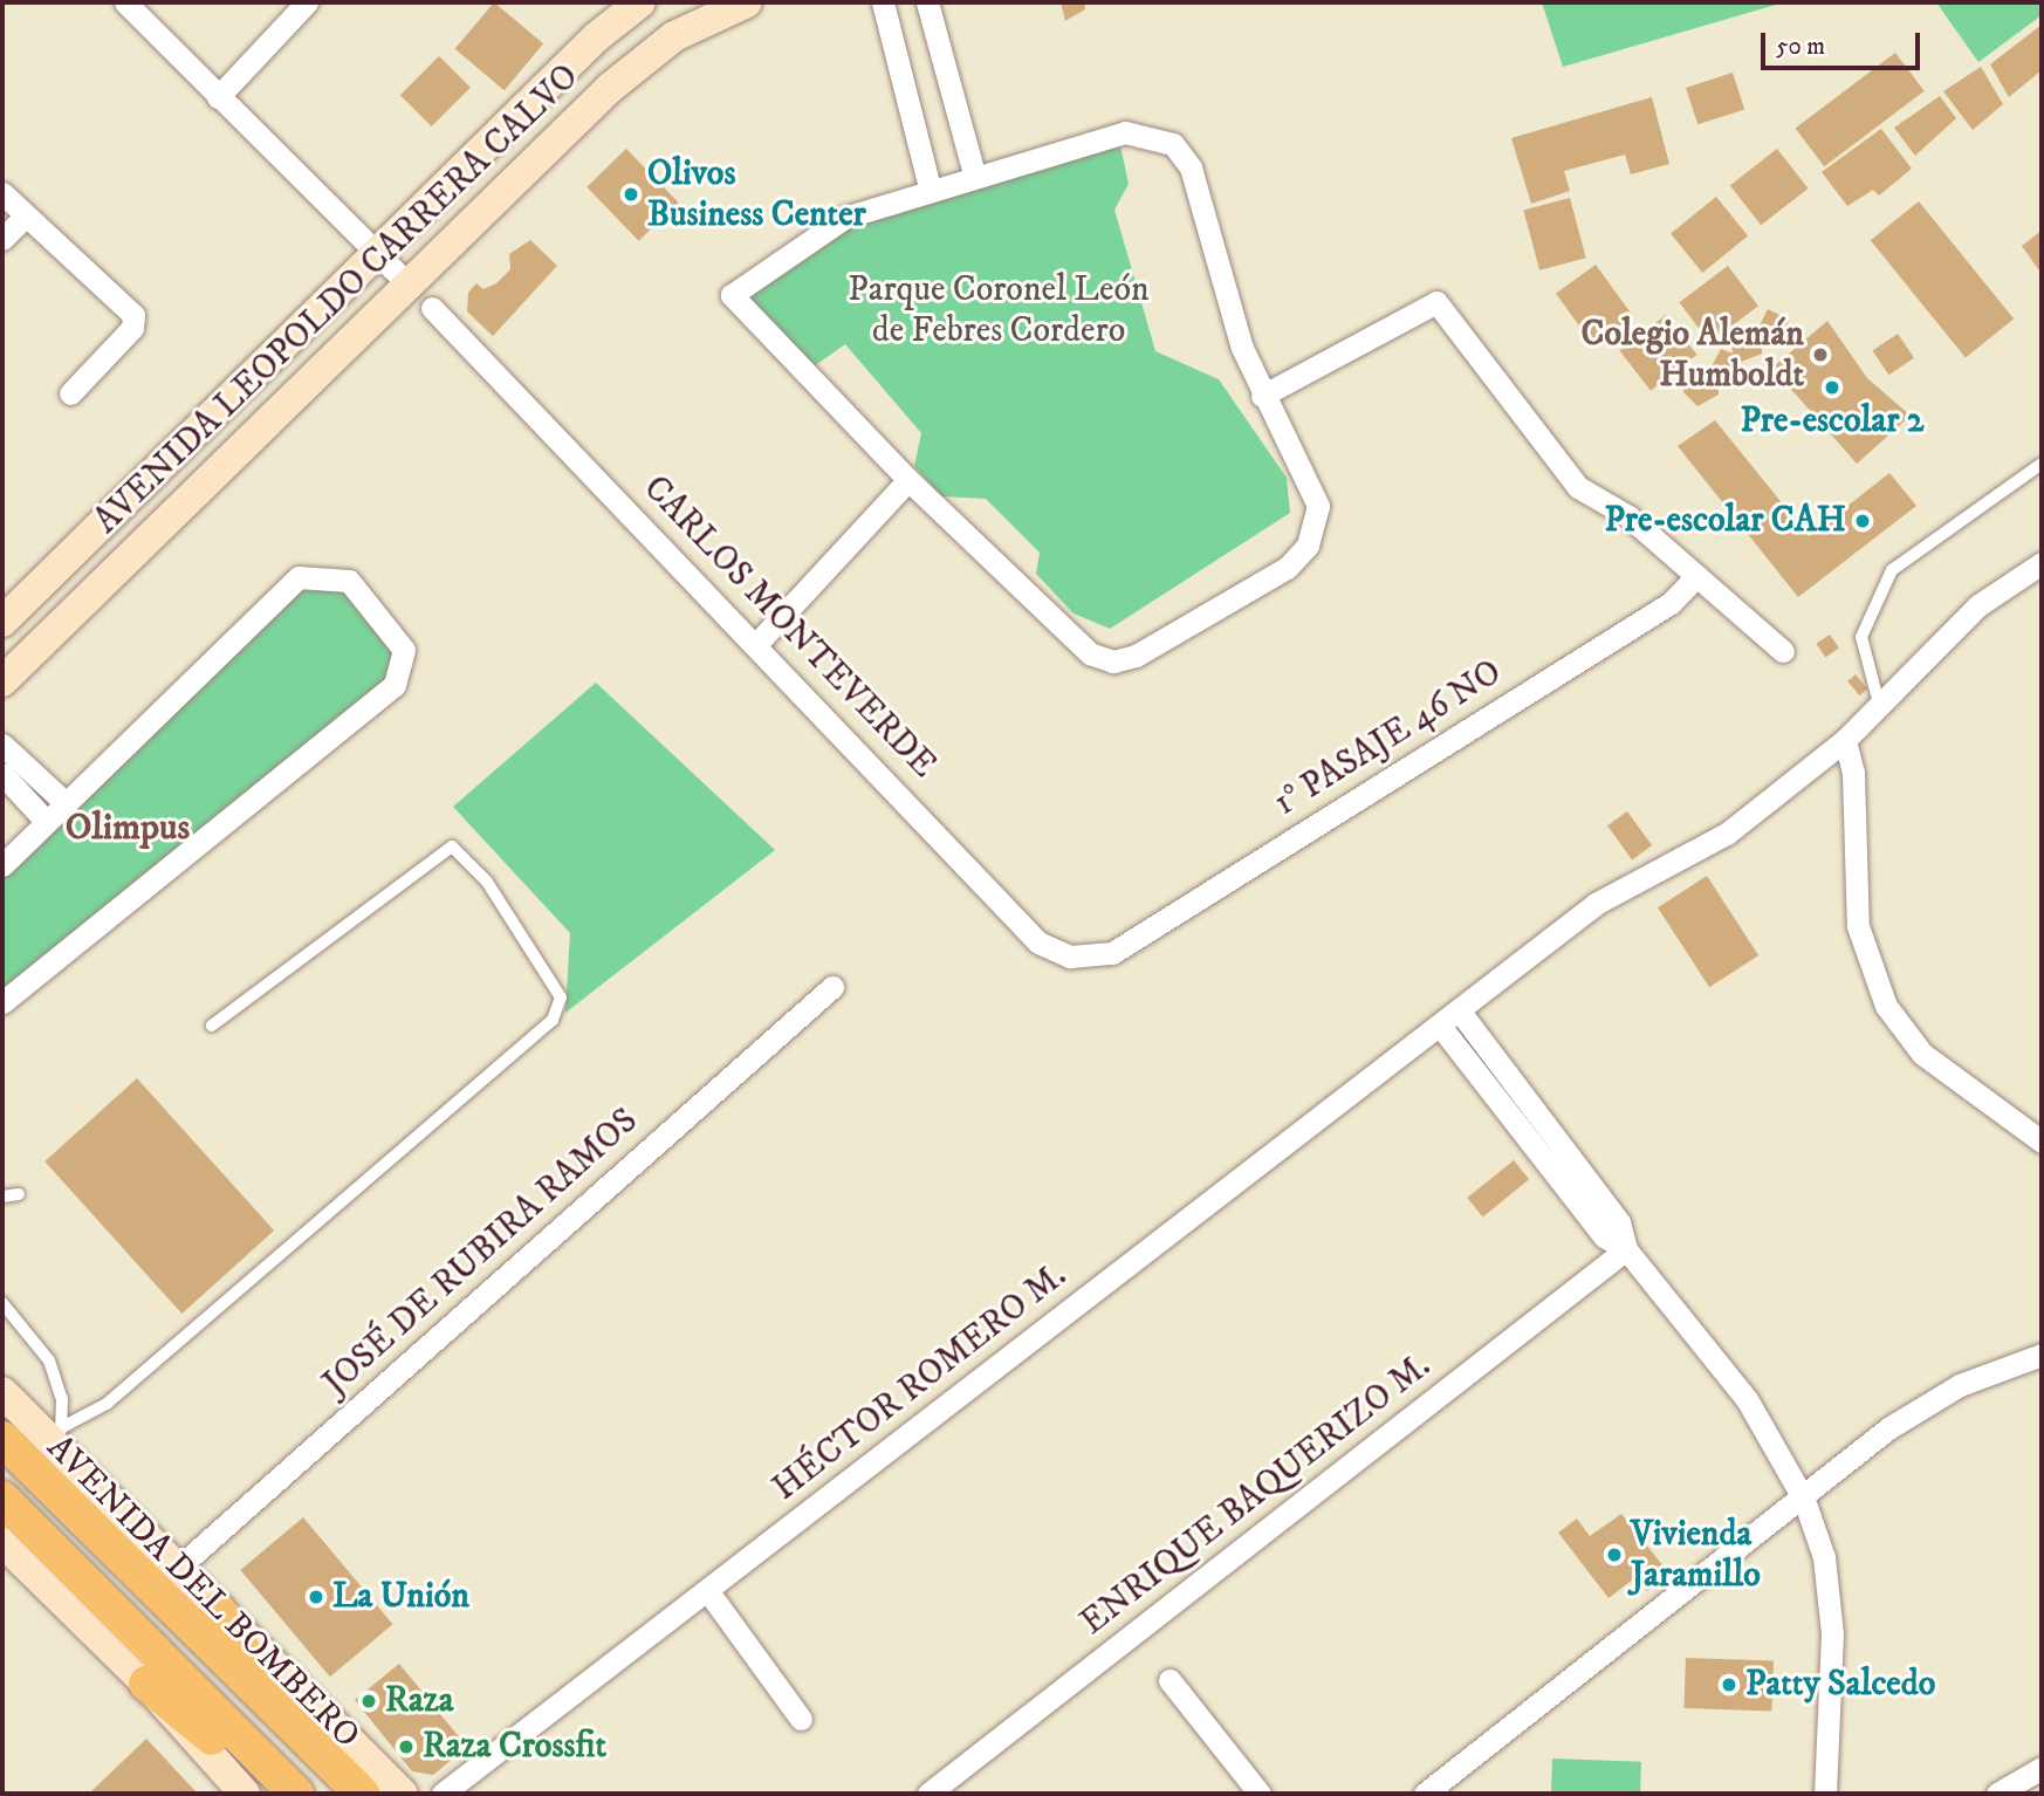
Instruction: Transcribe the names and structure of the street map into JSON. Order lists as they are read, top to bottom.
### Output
{
  "streets": {
    "main road": ["AVENIDA LEOPOLDO CARRERA CALVO", "AVENIDA DEL BOMBERO"],
    "street": [
      "CARLOS MONTEVERDE",
      "1° PASAJE 46 NO",
      "JOSÉ DE RUBIRA RAMOS",
      "HÉCTOR ROMERO M.",
      "ENRIQUE BAQUERIZO M."
    ]
  },
  "crossings": [
    ["CARLOS MONTEVERDE", "1° PASAJE 46 NO"],
    ["JOSÉ DE RUBIRA RAMOS", "AVENIDA DEL BOMBERO"]
  ],
  "districts": ["Olimpus"],
  "parks": ["Parque Coronel León de Febres Cordero"],
  "places": [
    "Olivos Business Center",
    "Colegio Alemán Humboldt",
    "Pre-escolar 2",
    "Pre-escolar CAH",
    "Vivienda Jaramillo",
    "La Unión",
    "Patty Salcedo",
    "Raza",
    "Raza Crossfit"
  ],
  "scale_bar": "50 m"
}
